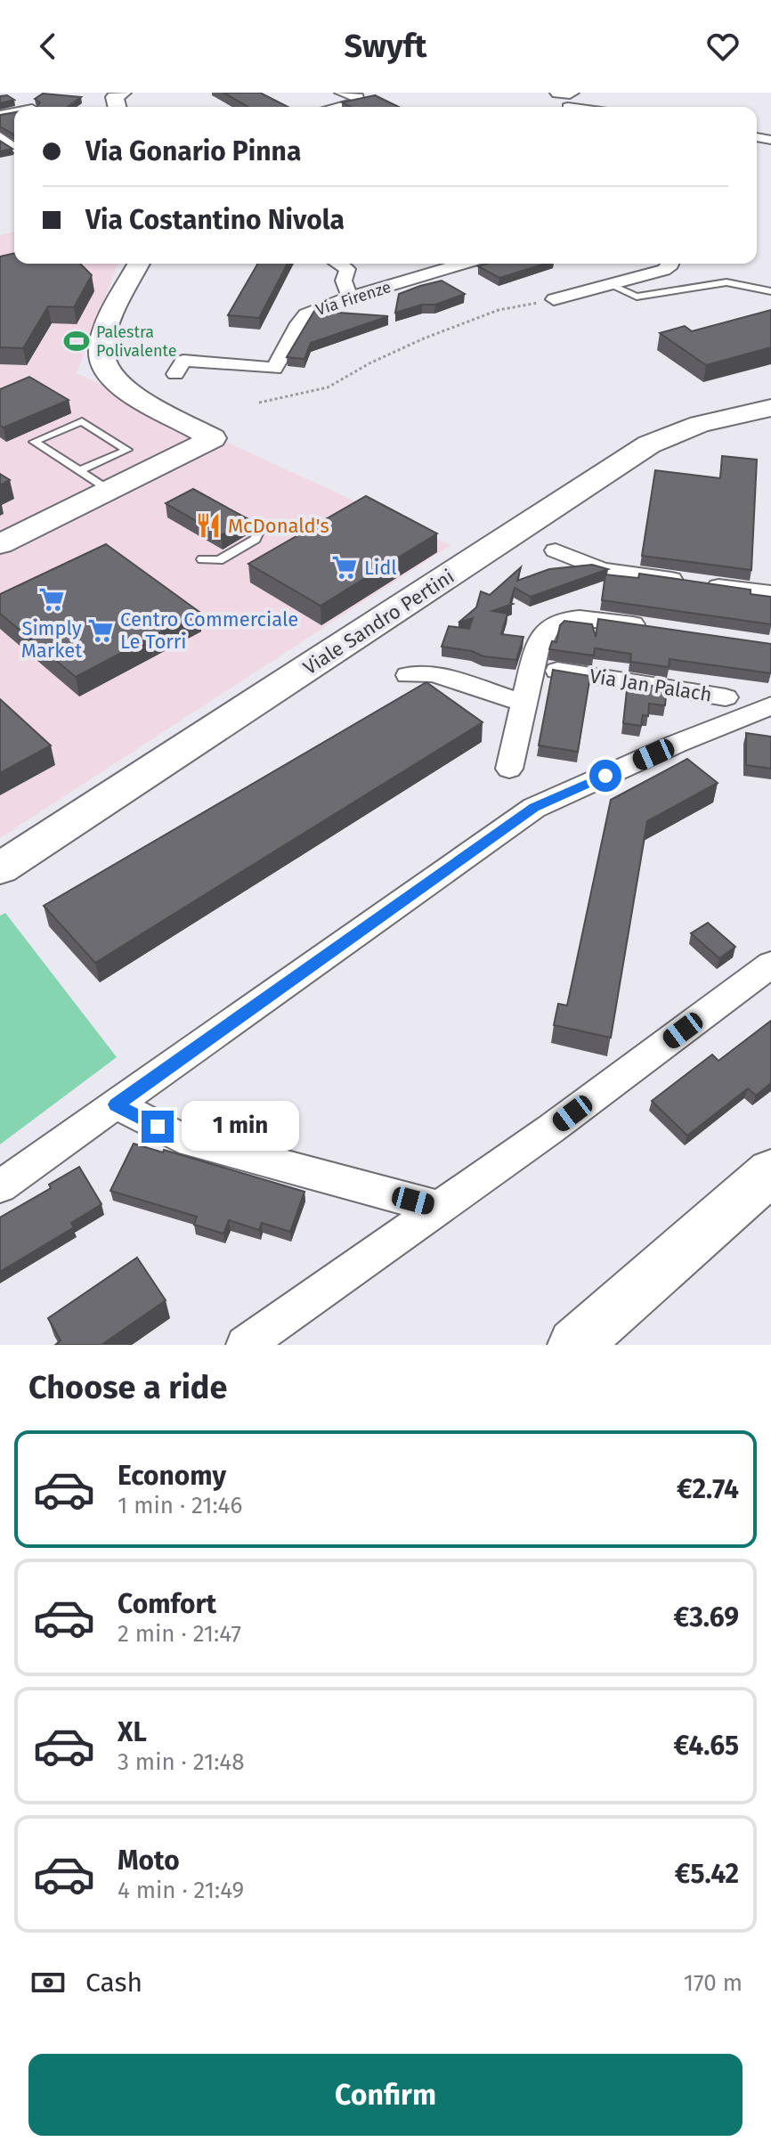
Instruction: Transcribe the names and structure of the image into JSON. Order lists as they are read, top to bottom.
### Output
{
  "streets": {
    "main road": ["Viale Sandro Pertini"],
    "street": ["Via Firenze", "Via Jan Palach"]
  },
  "places": {
    "sports": ["Palestra Polivalente"],
    "restaurant": ["McDonald's"],
    "supermarket": ["Lidl", "Simply Market", "Centro Commerciale Le Torri"]
  },
  "page": {
    "header": "Swyft",
    "banner": ["Via Gonario Pinna", "Via Costantino Nivola"],
    "bubble": "1 min",
    "heading": "Choose a ride",
    "list": [
      {
        "name": "Economy",
        "note": "1 min · 21:46",
        "value": "€2.74"
      },
      {
        "name": "Comfort",
        "note": "2 min · 21:47",
        "value": "€3.69"
      },
      {
        "name": "XL",
        "note": "3 min · 21:48",
        "value": "€4.65"
      },
      {
        "name": "Moto",
        "note": "4 min · 21:49",
        "value": "€5.42"
      }
    ],
    "pay": ["Cash", "170 m"],
    "buttons": "Confirm"
  }
}
